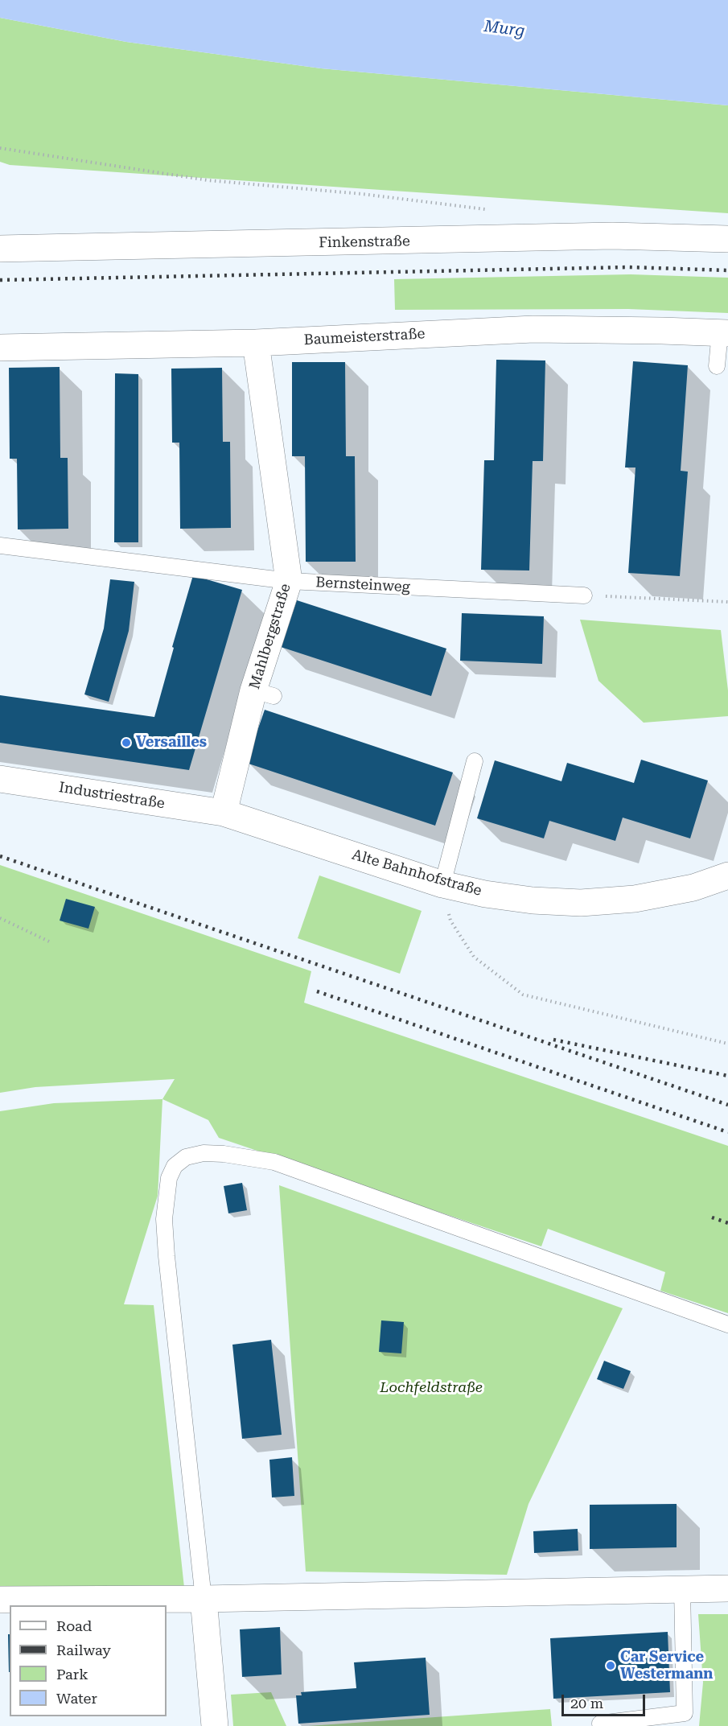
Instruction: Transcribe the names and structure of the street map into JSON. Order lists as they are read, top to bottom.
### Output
{
  "streets": {
    "street": [
      "Finkenstraße",
      "Baumeisterstraße",
      "Mahlbergstraße",
      "Industriestraße",
      "Alte Bahnhofstraße"
    ],
    "lane": ["Bernsteinweg"]
  },
  "crossings": [
    ["Baumeisterstraße", "Mahlbergstraße"],
    ["Bernsteinweg", "Mahlbergstraße"],
    ["Mahlbergstraße", "Industriestraße"],
    ["Mahlbergstraße", "Alte Bahnhofstraße"],
    ["Industriestraße", "Alte Bahnhofstraße"]
  ],
  "water": ["Murg"],
  "parks": ["Lochfeldstraße"],
  "places": ["Versailles", "Car Service Westermann"],
  "legend": [
    "Road",
    "Railway",
    "Park",
    "Water"
  ],
  "scale_bar": "20 m"
}
